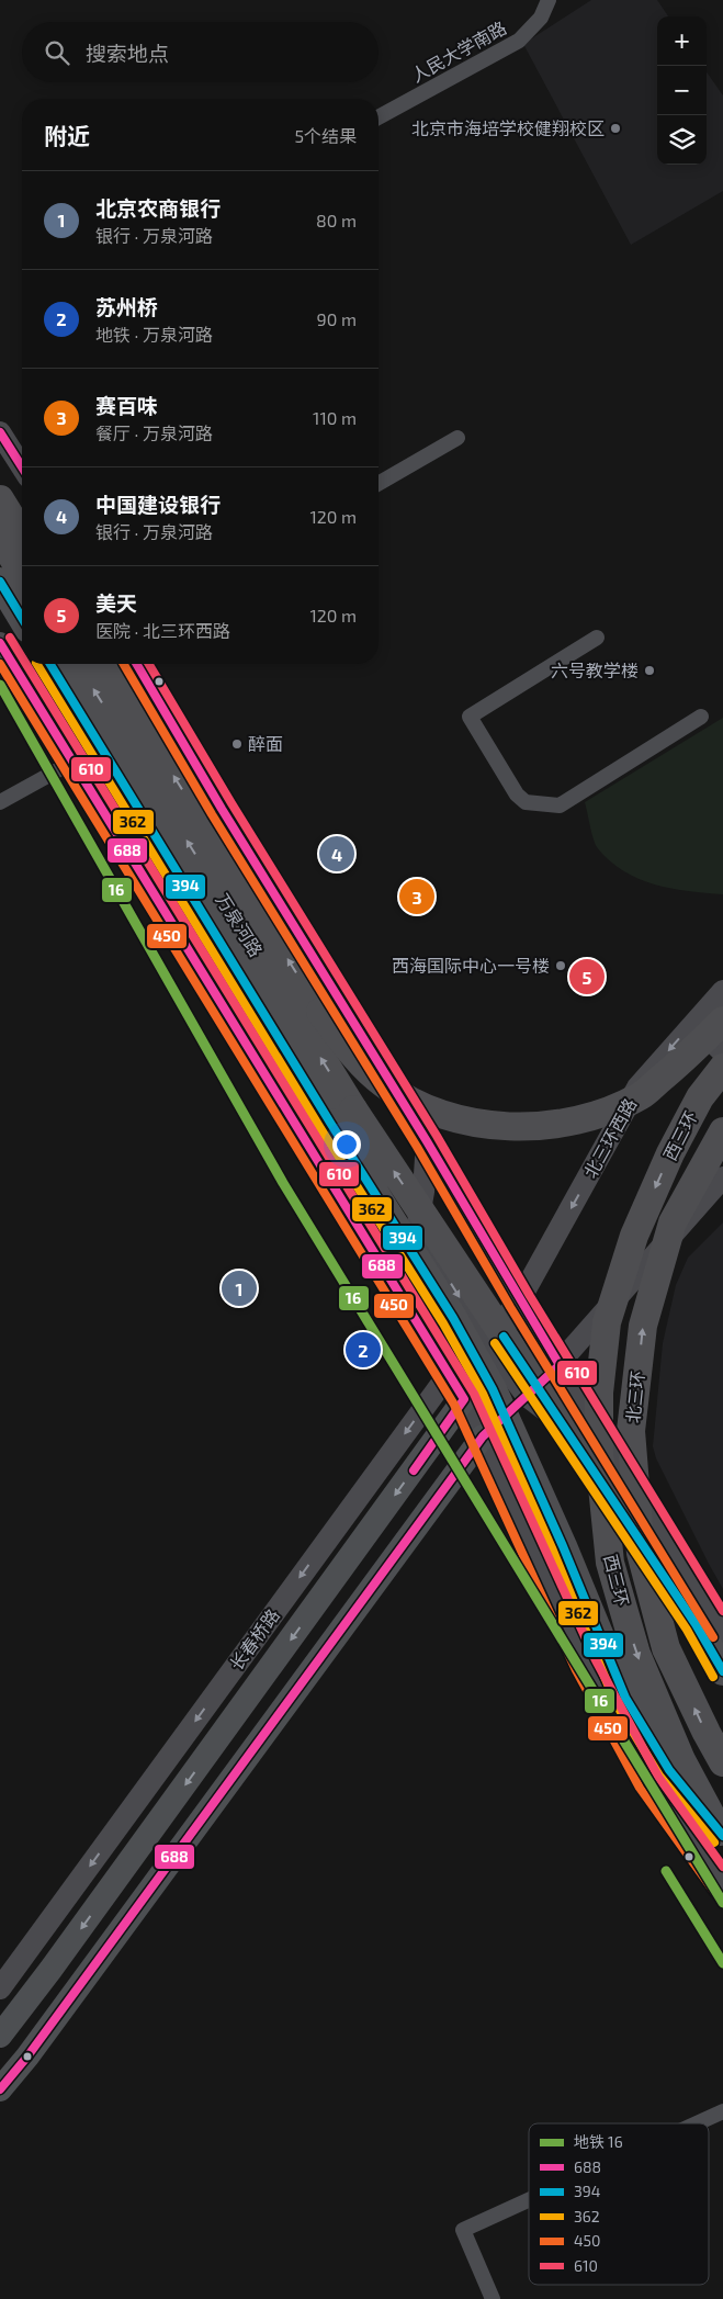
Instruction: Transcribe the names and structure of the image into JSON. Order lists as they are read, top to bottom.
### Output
{
  "streets": {
    "highway": ["万泉河路", "西三环", "北三环"],
    "main road": ["长春桥路"],
    "street": ["人民大学南路", "北三环西路"]
  },
  "crossings": [
    ["北三环西路", "长春桥路"]
  ],
  "one_way": ["西三环", "北三环", "长春桥路"],
  "places": [
    "北京市海培学校健翔校区",
    "六号教学楼",
    "醉面",
    "西海国际中心一号楼"
  ],
  "lines": [
    "transit line 688",
    "transit line 394",
    "transit line 610",
    "transit line 362",
    "transit line 450",
    "metro line 16"
  ],
  "legend": [
    "地铁 16",
    "688",
    "394",
    "362",
    "450",
    "610"
  ],
  "page": {
    "map_buttons": ["+", "−"],
    "search": "搜索地点",
    "heading": ["附近", "5个结果"],
    "list": [
      {
        "mark": "1",
        "name": "北京农商银行",
        "note": "银行 · 万泉河路",
        "value": "80 m"
      },
      {
        "mark": "2",
        "name": "苏州桥",
        "note": "地铁 · 万泉河路",
        "value": "90 m"
      },
      {
        "mark": "3",
        "name": "赛百味",
        "note": "餐厅 · 万泉河路",
        "value": "110 m"
      },
      {
        "mark": "4",
        "name": "中国建设银行",
        "note": "银行 · 万泉河路",
        "value": "120 m"
      },
      {
        "mark": "5",
        "name": "美天",
        "note": "医院 · 北三环西路",
        "value": "120 m"
      }
    ],
    "pins": [
      "4",
      "3",
      "5",
      "1",
      "2"
    ]
  }
}
